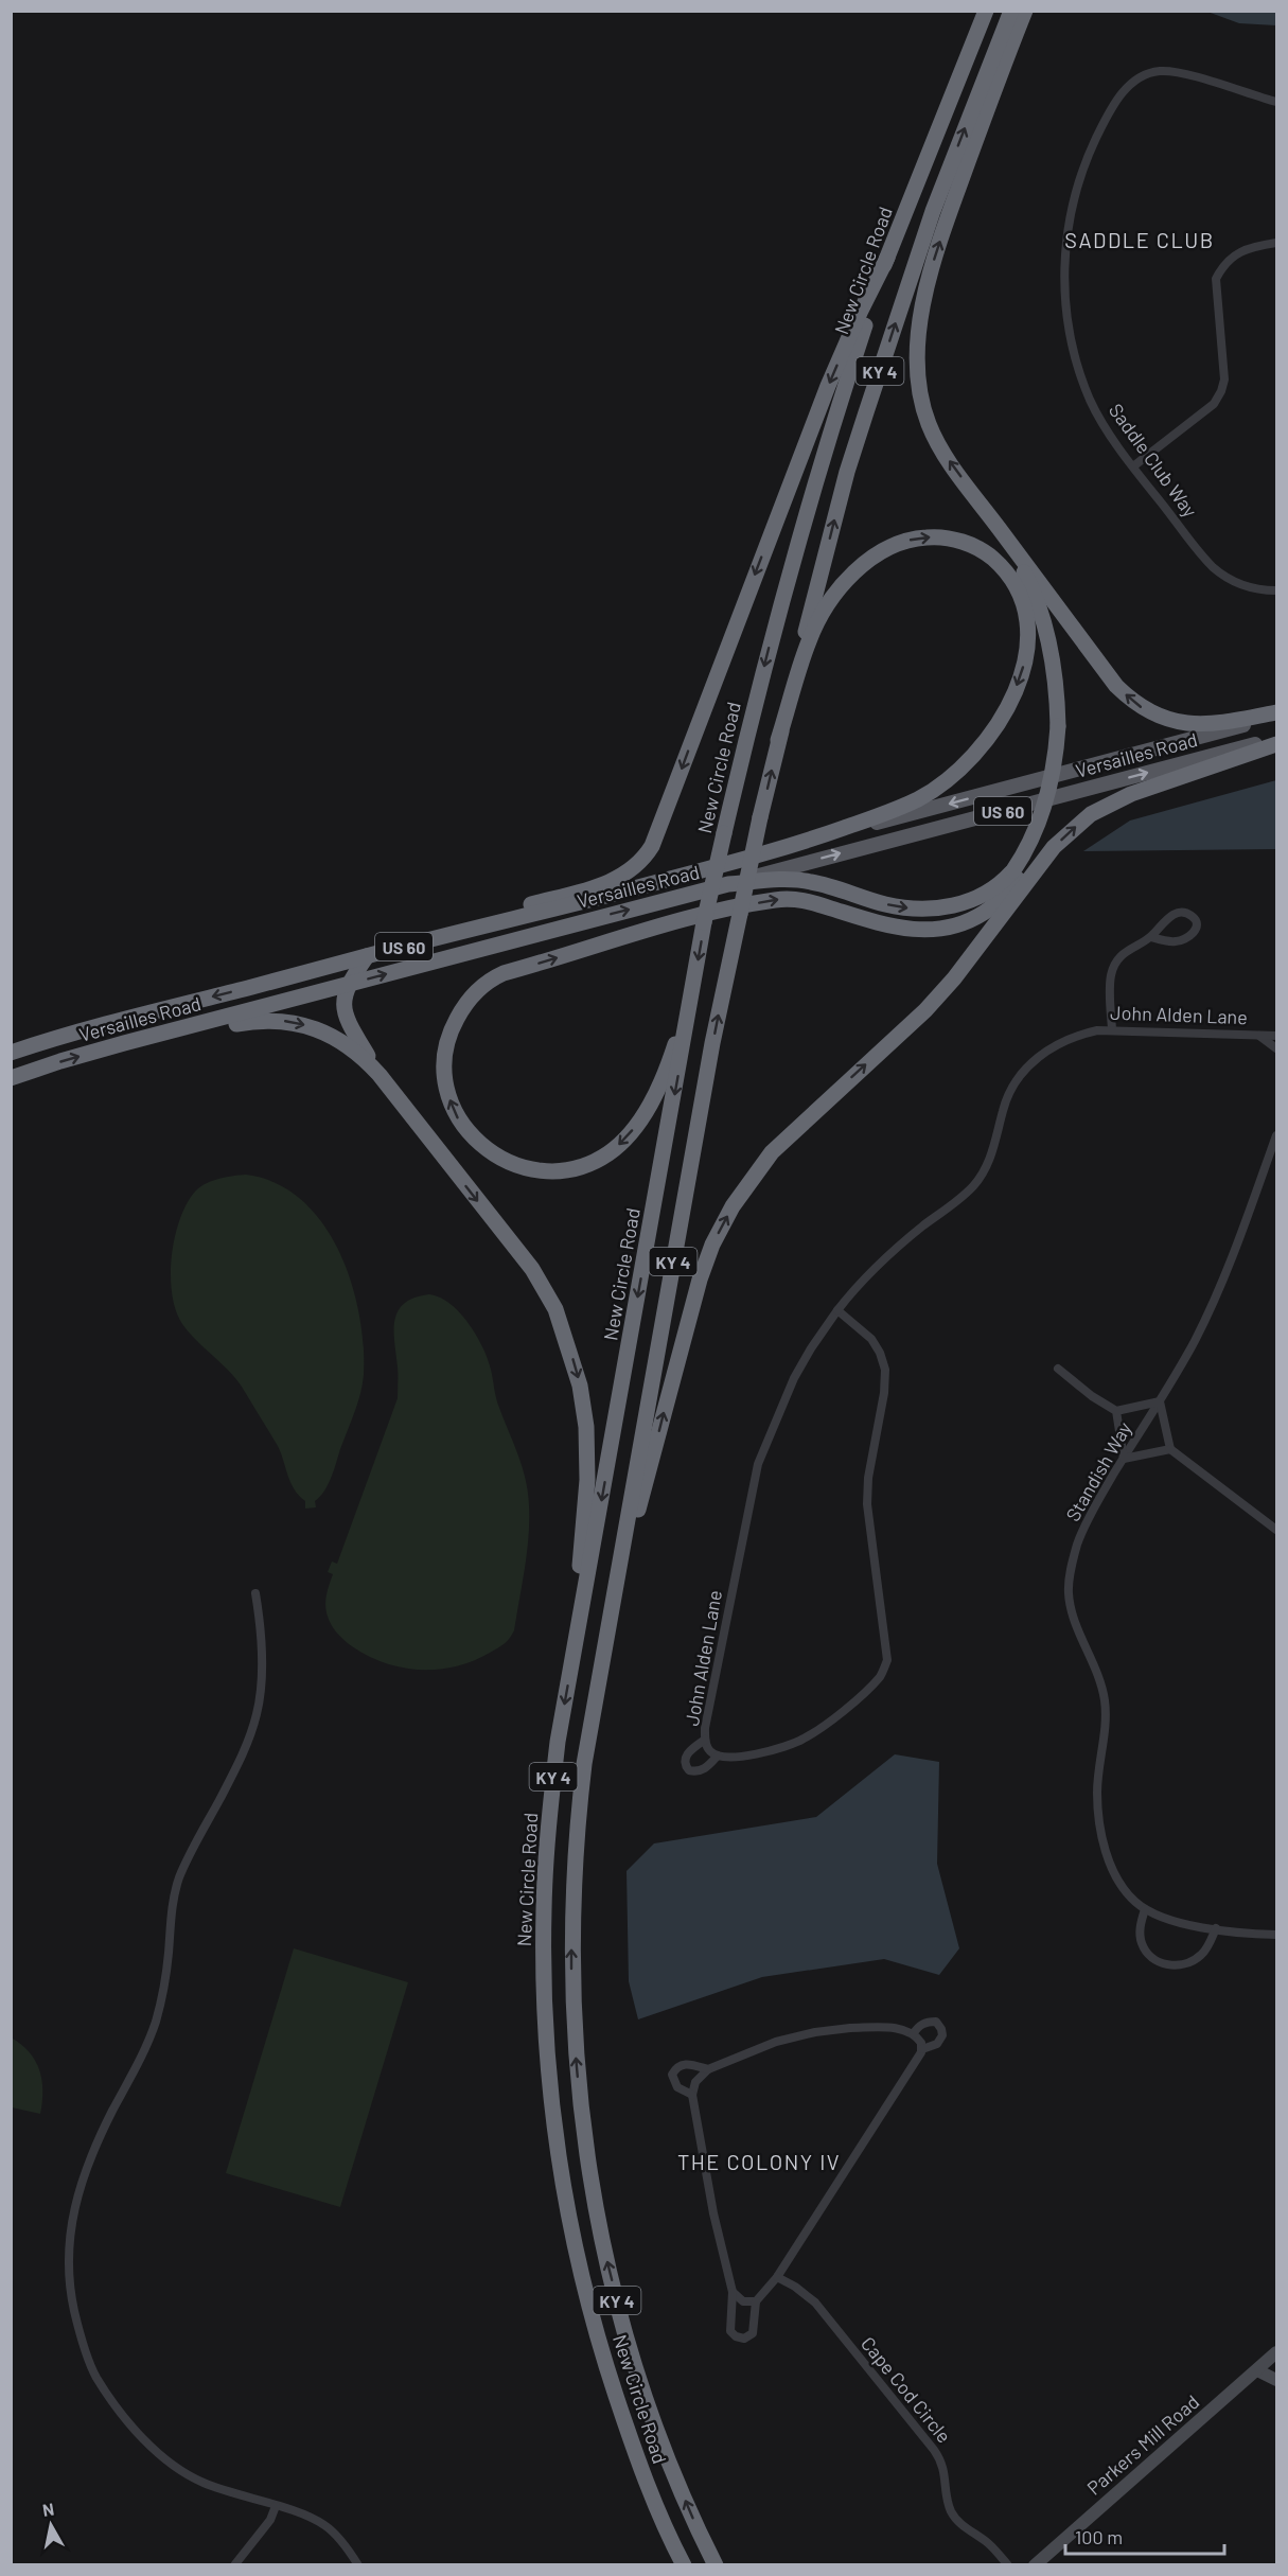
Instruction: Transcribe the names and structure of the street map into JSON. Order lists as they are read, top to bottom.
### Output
{
  "streets": {
    "highway": [
      "New Circle Road",
      "KY 4",
      "Versailles Road",
      "US 60"
    ],
    "main road": ["Parkers Mill Road"],
    "street": [
      "Saddle Club Way",
      "John Alden Lane",
      "Standish Way",
      "Cape Cod Circle"
    ]
  },
  "districts": ["SADDLE CLUB", "THE COLONY IV"],
  "scale_bar": "100 m",
  "north": "top"
}
